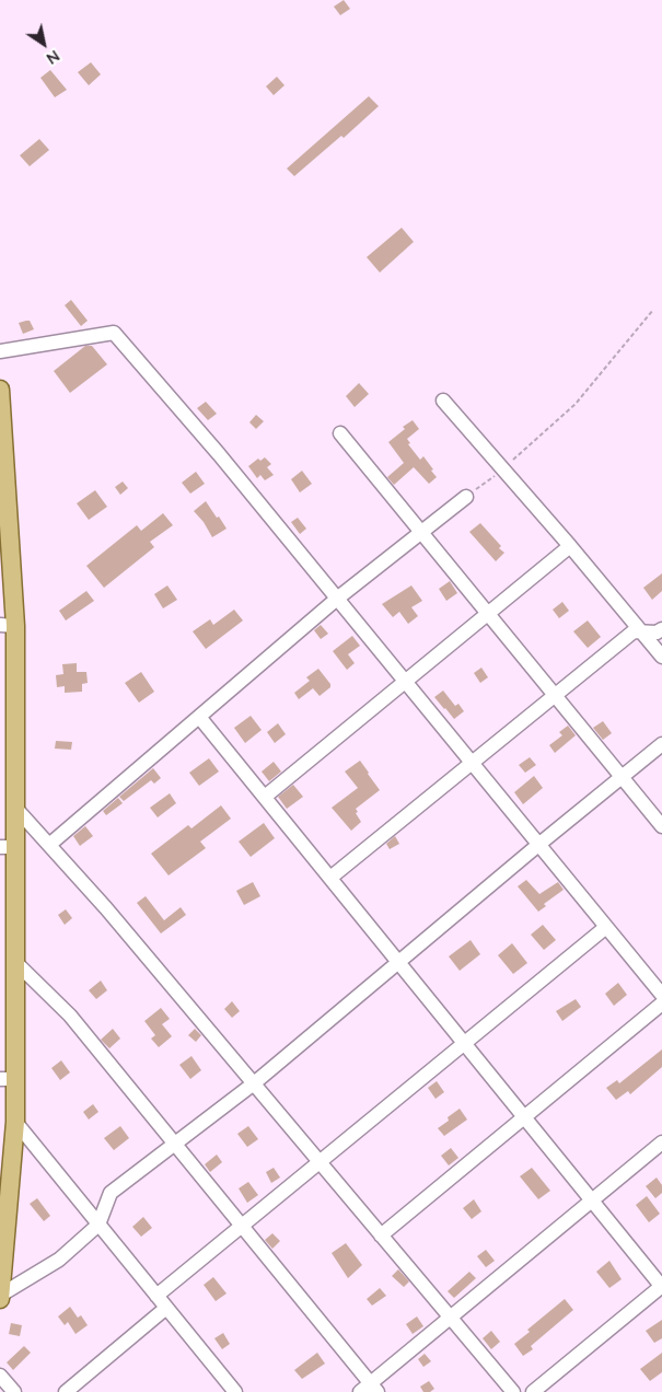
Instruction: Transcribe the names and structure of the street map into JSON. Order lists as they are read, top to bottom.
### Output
{
  "north": "bottom right"
}
